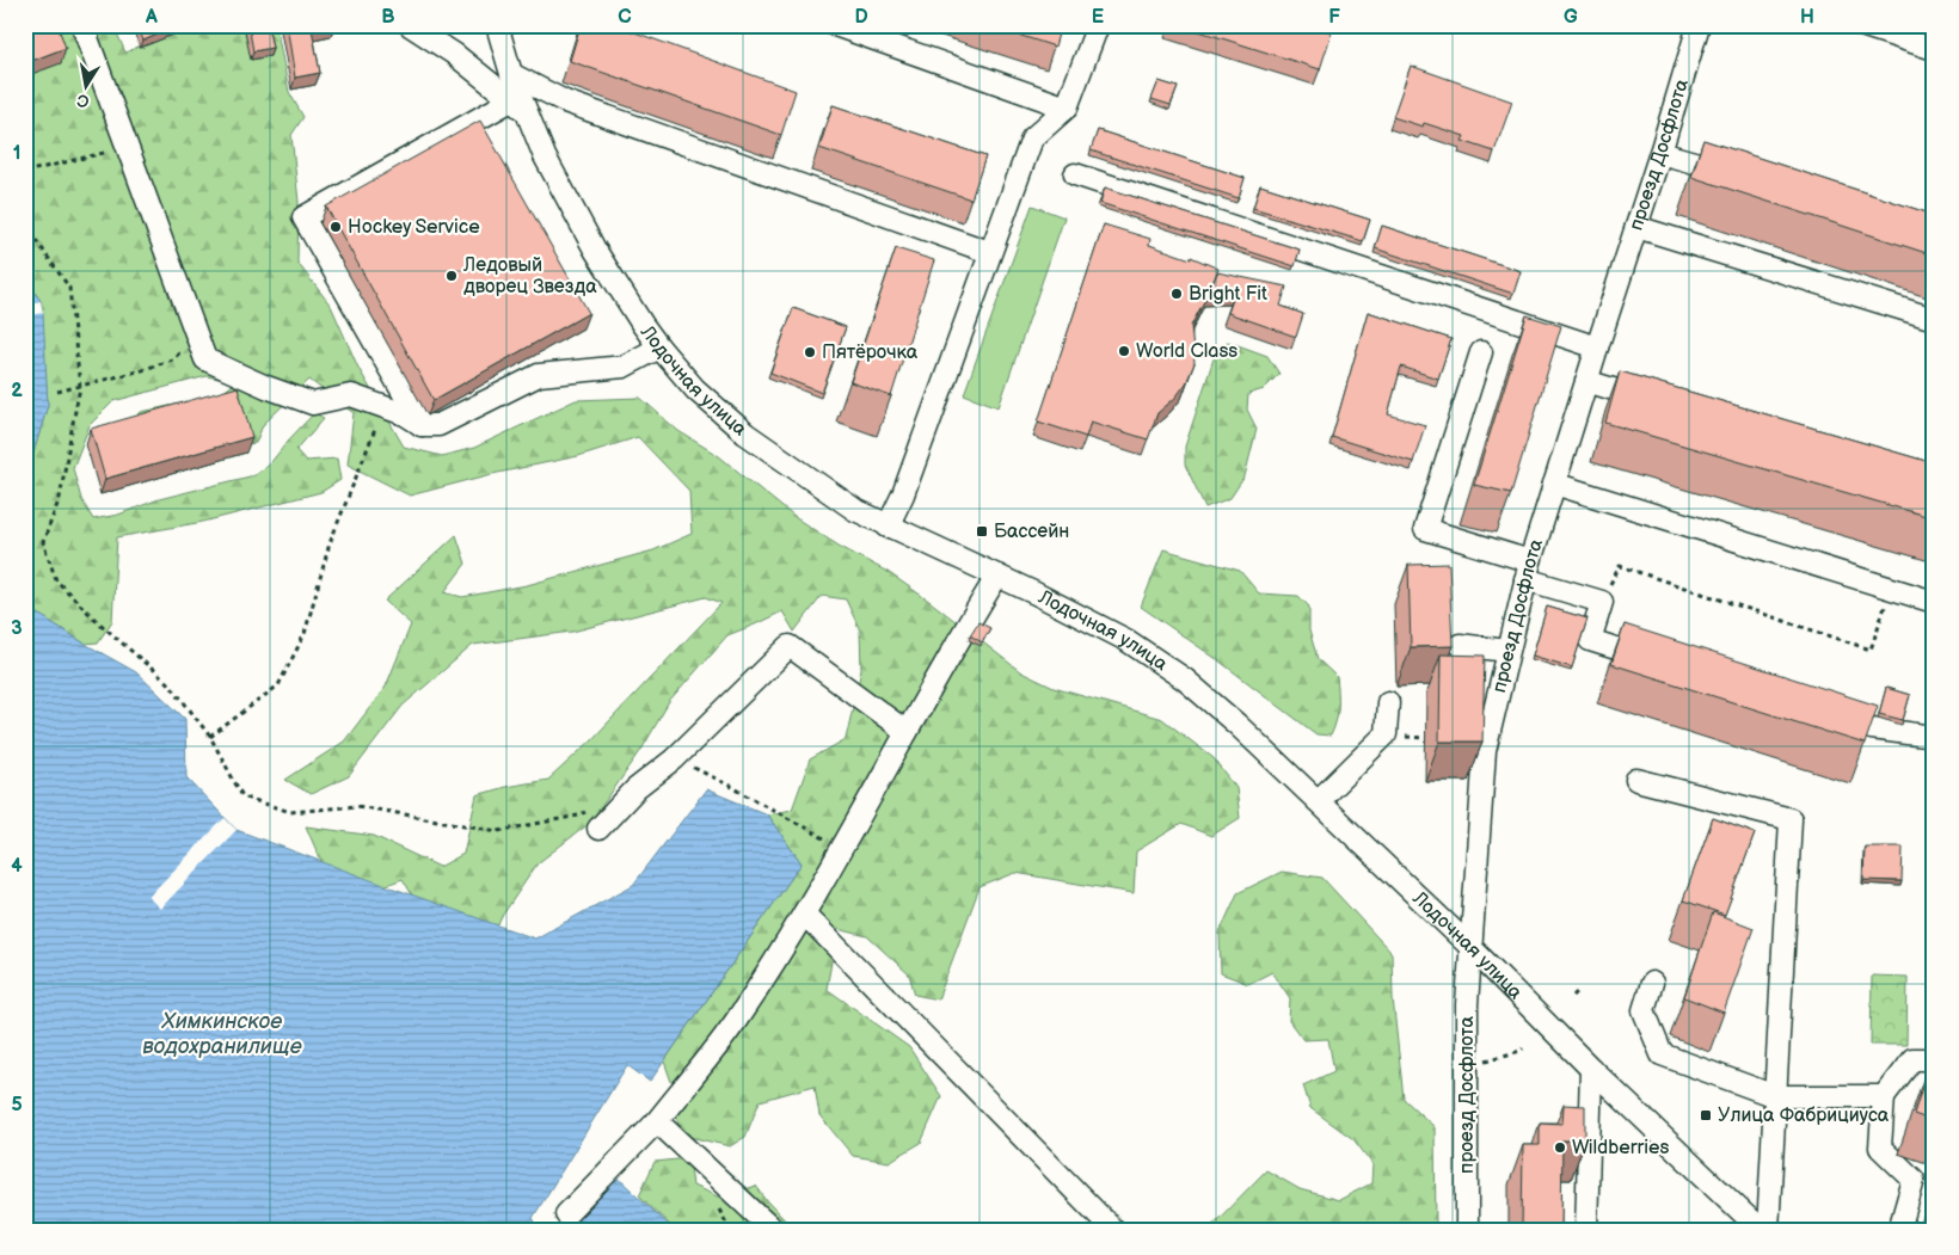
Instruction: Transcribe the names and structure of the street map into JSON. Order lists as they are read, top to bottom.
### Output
{
  "streets": {
    "street": ["проезд Досфлота", "Лодочная улица"]
  },
  "crossings": [
    ["проезд Досфлота", "Лодочная улица"]
  ],
  "water": ["Химкинское водохранилище"],
  "places": {
    "other": [
      "Hockey Service",
      "Ледовый дворец Звезда",
      "Bright Fit",
      "World Class",
      "Пятёрочка",
      "Wildberries"
    ],
    "transit": ["Бассейн", "Улица Фабрициуса"]
  },
  "north": "bottom",
  "grid": {
    "columns": [
      "A",
      "B",
      "C",
      "D",
      "E",
      "F",
      "G",
      "H"
    ],
    "rows": [
      "1",
      "2",
      "3",
      "4",
      "5"
    ]
  }
}
